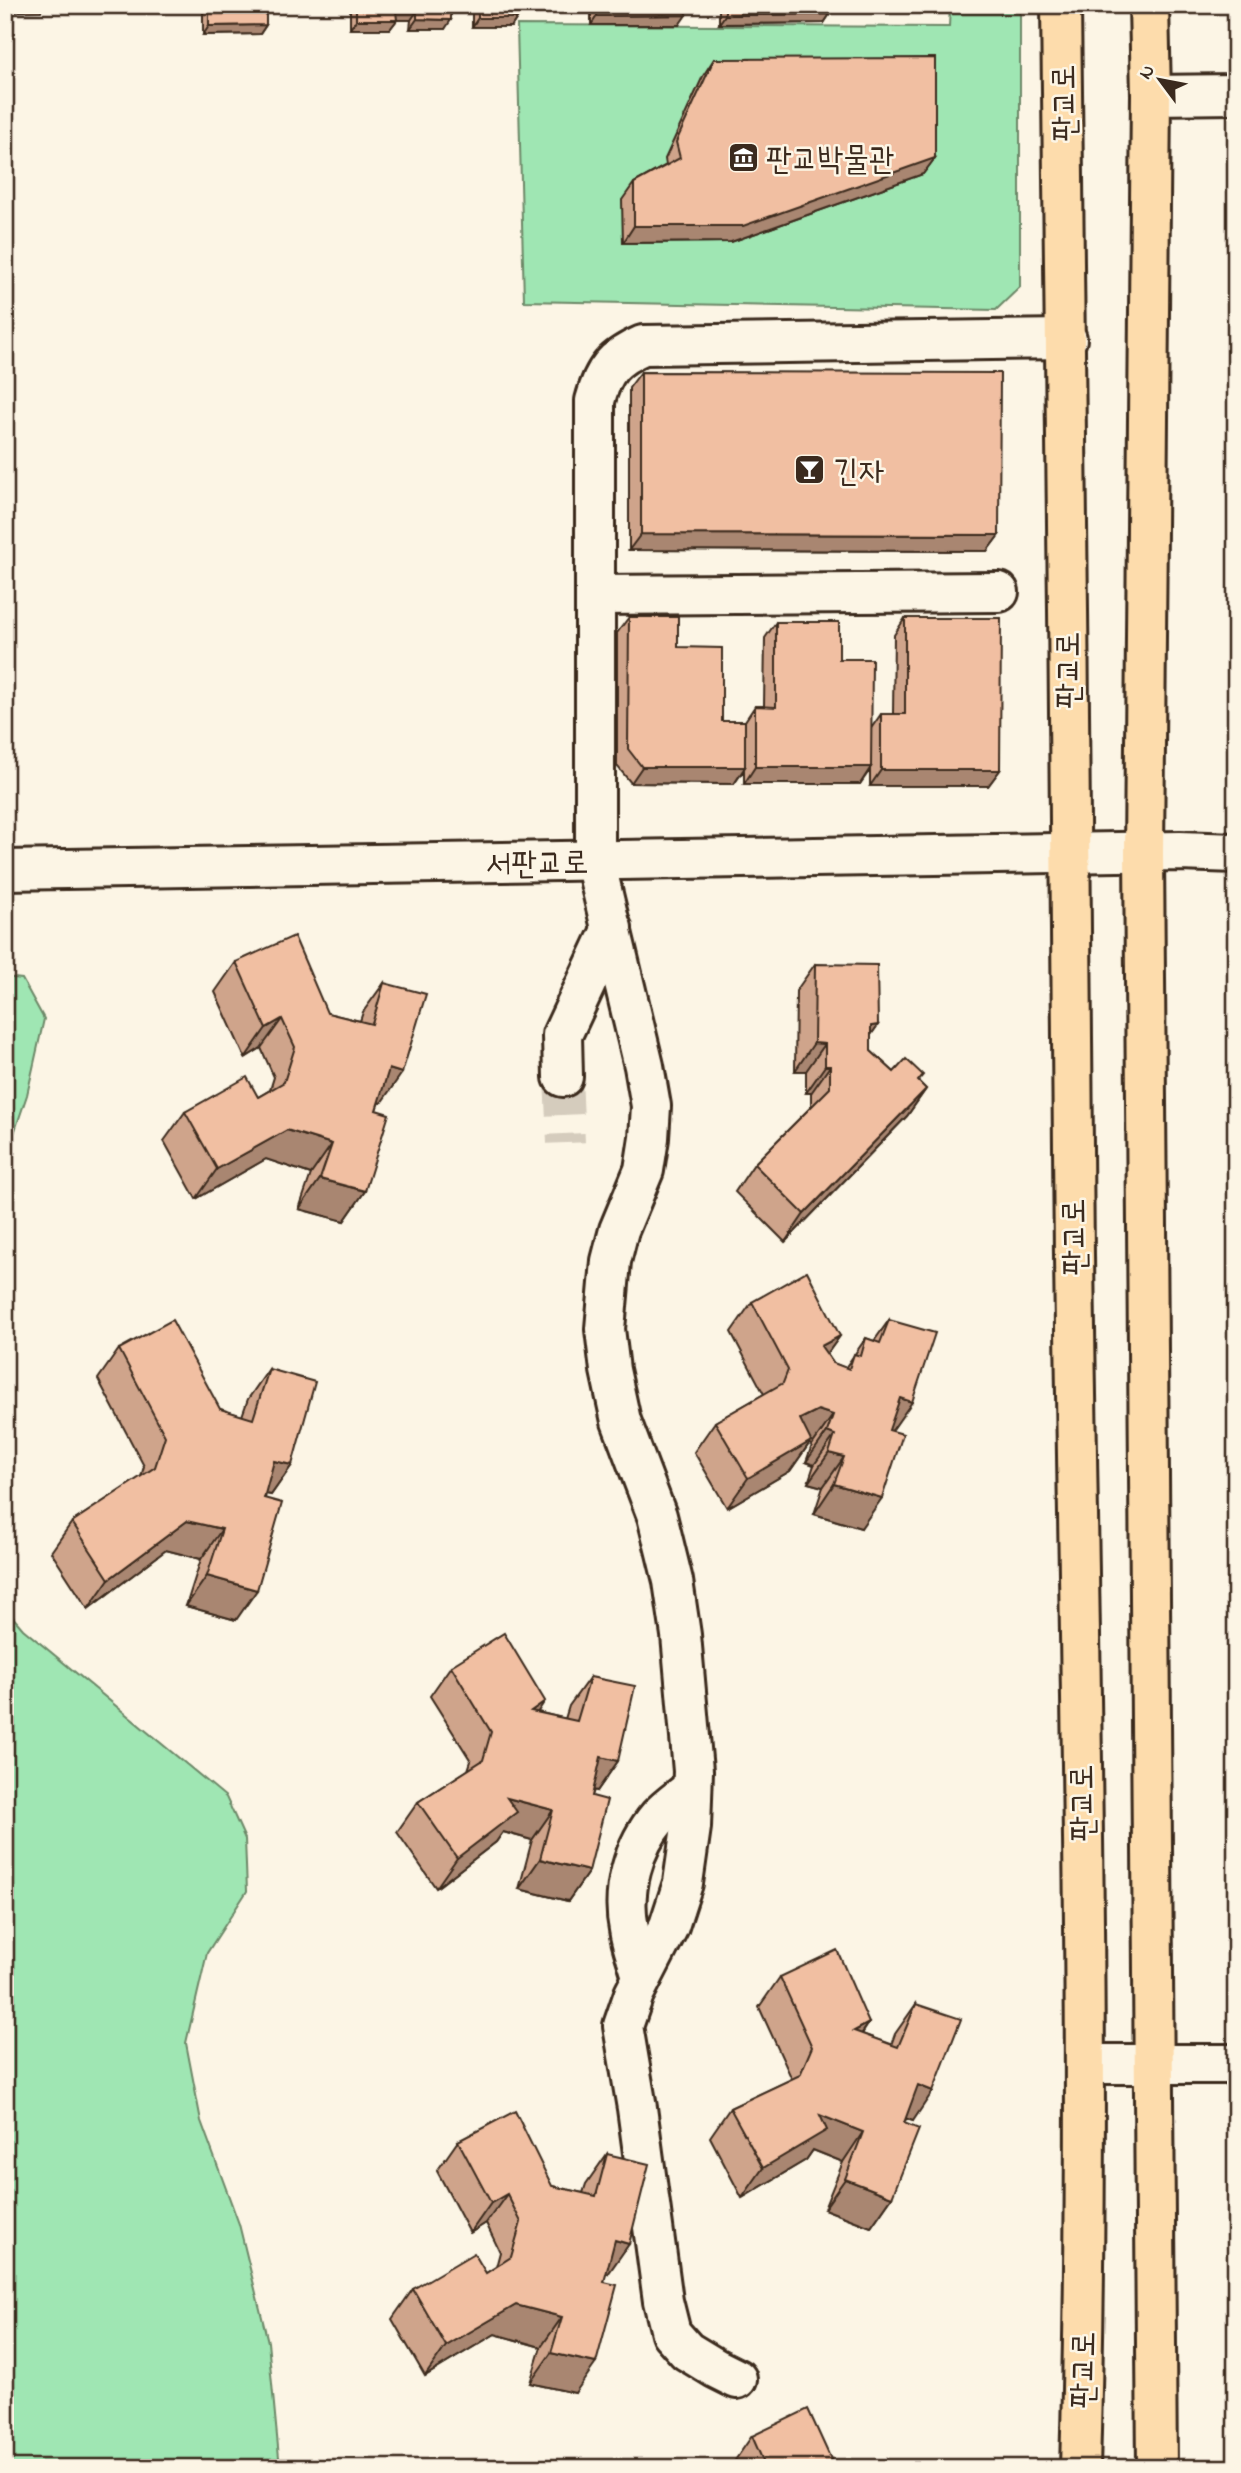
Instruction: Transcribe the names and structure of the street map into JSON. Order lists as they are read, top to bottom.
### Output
{
  "streets": {
    "main road": ["판교로"],
    "street": ["서판교로"]
  },
  "crossings": [
    ["판교로", "서판교로"]
  ],
  "places": {
    "museum": ["판교박물관"],
    "bar": ["긴자"]
  },
  "north": "top left"
}
